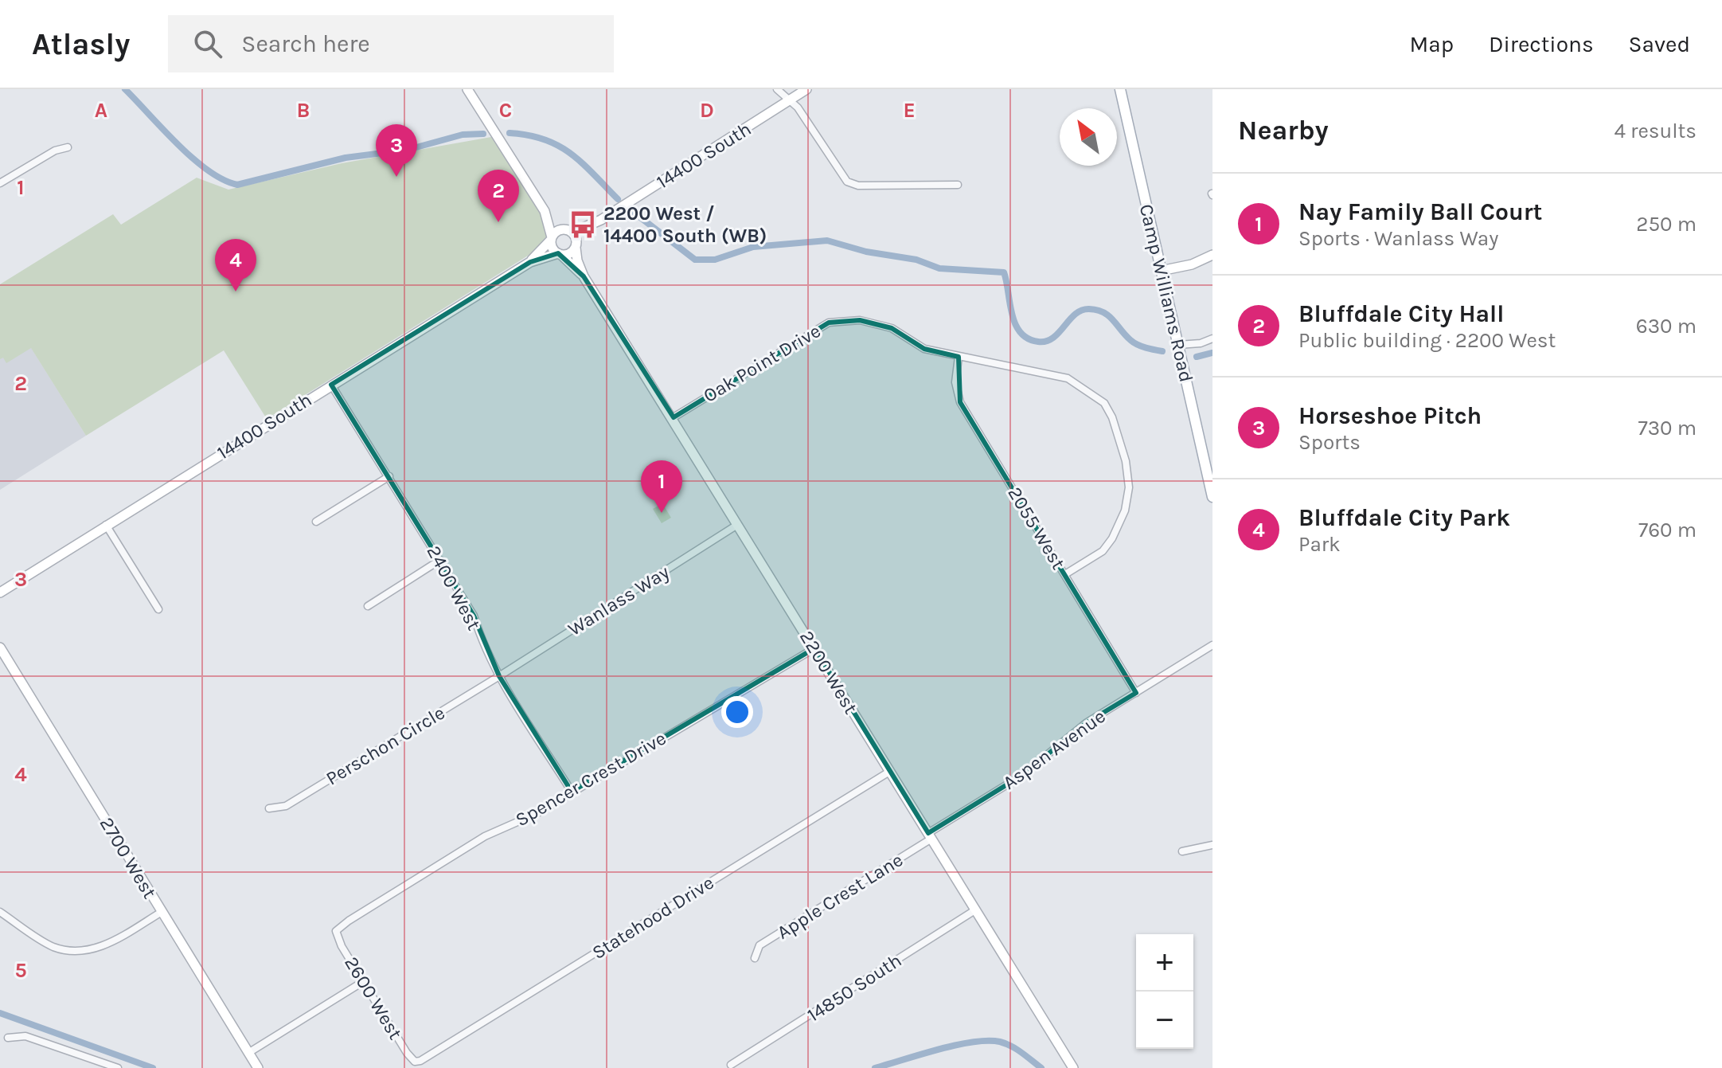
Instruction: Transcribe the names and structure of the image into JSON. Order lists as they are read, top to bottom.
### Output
{
  "streets": {
    "main road": ["Camp Williams Road"],
    "street": [
      "14400 South",
      "Oak Point Drive",
      "2055 West",
      "2400 West",
      "Wanlass Way",
      "2200 West",
      "Perschon Circle",
      "Aspen Avenue",
      "Spencer Crest Drive",
      "2700 West",
      "Apple Crest Lane",
      "Statehood Drive",
      "14850 South",
      "2600 West"
    ]
  },
  "crossings": [
    ["14400 South", "2400 West"],
    ["14400 South", "2200 West"],
    ["Oak Point Drive", "2055 West"],
    ["Oak Point Drive", "2200 West"],
    ["2055 West", "Aspen Avenue"],
    ["2400 West", "Wanlass Way"],
    ["2400 West", "Perschon Circle"],
    ["2400 West", "Spencer Crest Drive"],
    ["Wanlass Way", "2200 West"],
    ["Wanlass Way", "Perschon Circle"],
    ["2200 West", "Aspen Avenue"],
    ["2200 West", "Spencer Crest Drive"],
    ["2200 West", "Apple Crest Lane"],
    ["2200 West", "Statehood Drive"],
    ["2200 West", "14850 South"],
    ["Aspen Avenue", "Apple Crest Lane"],
    ["Spencer Crest Drive", "2600 West"],
    ["Statehood Drive", "2600 West"]
  ],
  "places": {
    "bus stop": ["2200 West / 14400 South (WB)"]
  },
  "north": "top left",
  "page": {
    "header": "Atlasly",
    "search": "Search here",
    "nav": ["Map", "Directions", "Saved"],
    "heading": ["Nearby", "4 results"],
    "pins": [
      "3",
      "2",
      "4",
      "1"
    ],
    "list": [
      {
        "mark": "1",
        "name": "Nay Family Ball Court",
        "note": "Sports · Wanlass Way",
        "value": "250 m"
      },
      {
        "mark": "2",
        "name": "Bluffdale City Hall",
        "note": "Public building · 2200 West",
        "value": "630 m"
      },
      {
        "mark": "3",
        "name": "Horseshoe Pitch",
        "note": "Sports",
        "value": "730 m"
      },
      {
        "mark": "4",
        "name": "Bluffdale City Park",
        "note": "Park",
        "value": "760 m"
      }
    ],
    "map_buttons": ["+", "−"]
  },
  "grid": {
    "columns": [
      "A",
      "B",
      "C",
      "D",
      "E"
    ],
    "rows": [
      "1",
      "2",
      "3",
      "4",
      "5"
    ]
  }
}
